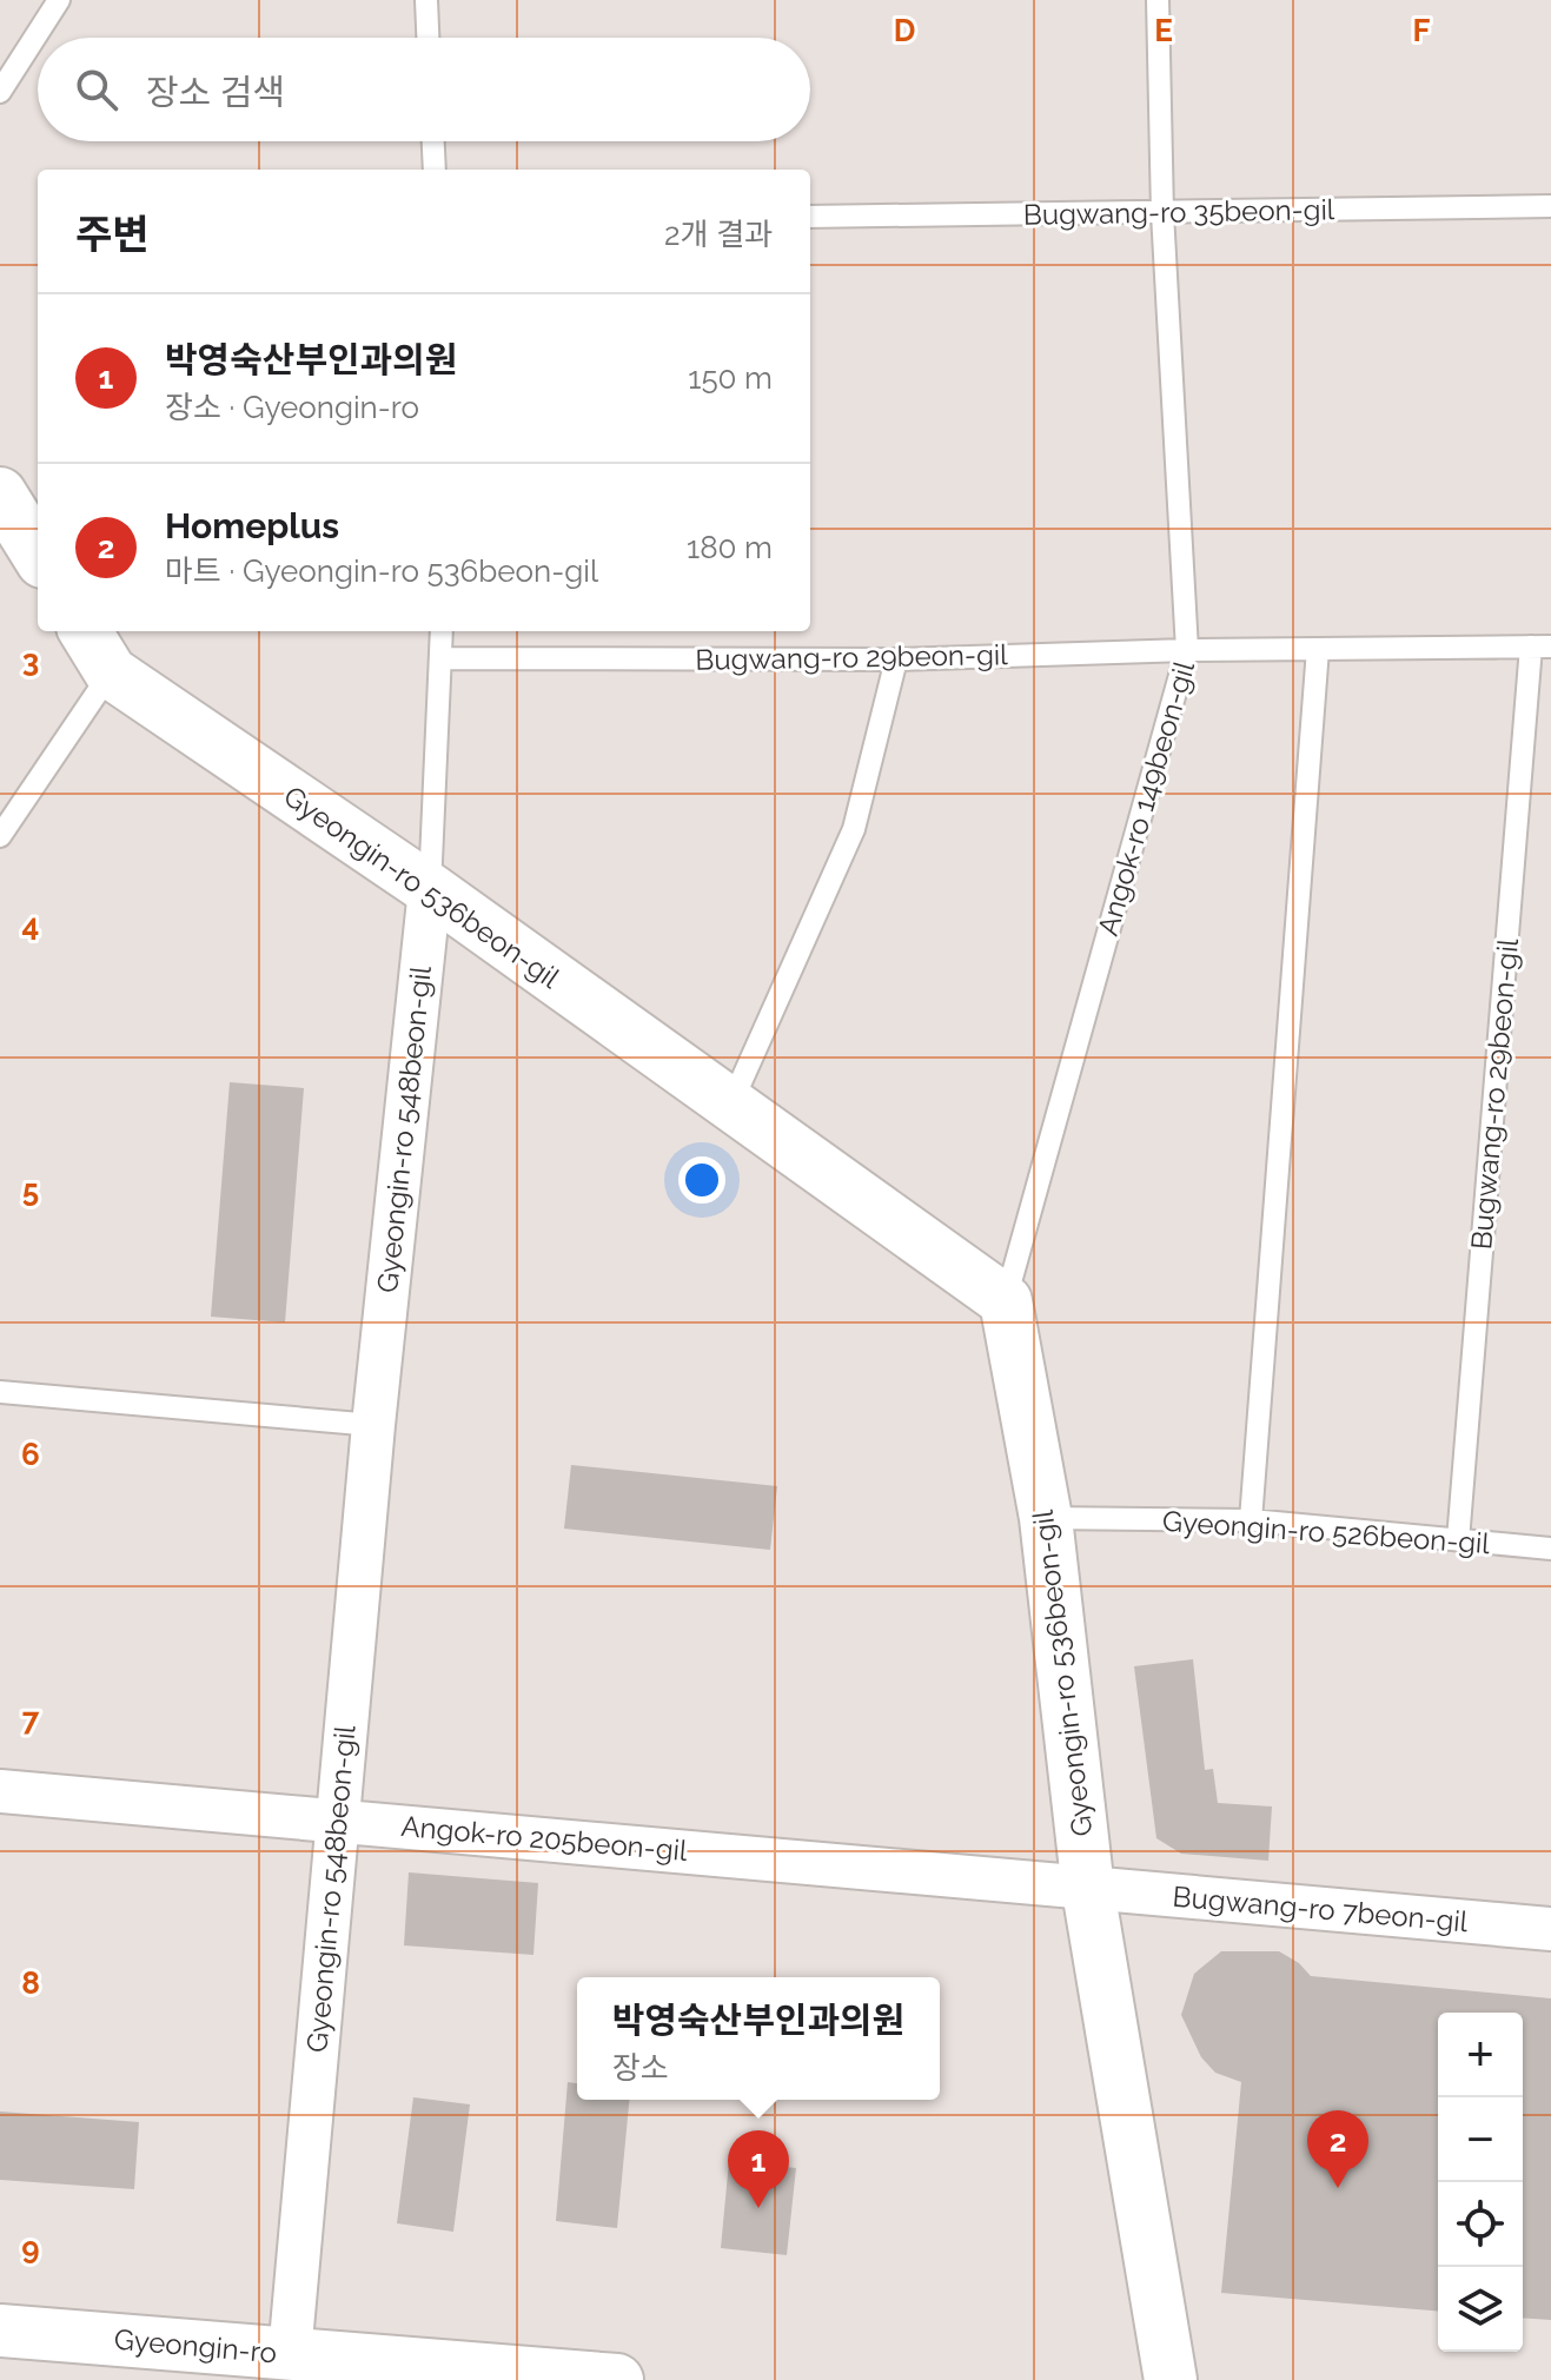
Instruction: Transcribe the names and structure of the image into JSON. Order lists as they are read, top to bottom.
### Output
{
  "streets": {
    "street": [
      "Gyeongin-ro 536beon-gil",
      "Gyeongin-ro 548beon-gil",
      "Angok-ro 205beon-gil",
      "Bugwang-ro 7beon-gil",
      "Gyeongin-ro"
    ],
    "lane": [
      "Bugwang-ro 35beon-gil",
      "Bugwang-ro 29beon-gil",
      "Angok-ro 149beon-gil",
      "Gyeongin-ro 526beon-gil"
    ]
  },
  "crossings": [
    ["Bugwang-ro 35beon-gil", "Angok-ro 149beon-gil"],
    ["Bugwang-ro 29beon-gil", "Angok-ro 149beon-gil"],
    ["Bugwang-ro 29beon-gil", "Gyeongin-ro 526beon-gil"],
    ["Angok-ro 149beon-gil", "Gyeongin-ro 536beon-gil"],
    ["Gyeongin-ro 536beon-gil", "Gyeongin-ro 548beon-gil"],
    ["Gyeongin-ro 536beon-gil", "Gyeongin-ro 526beon-gil"],
    ["Gyeongin-ro 536beon-gil", "Angok-ro 205beon-gil"],
    ["Gyeongin-ro 536beon-gil", "Bugwang-ro 7beon-gil"],
    ["Gyeongin-ro 548beon-gil", "Angok-ro 205beon-gil"],
    ["Gyeongin-ro 548beon-gil", "Gyeongin-ro"],
    ["Angok-ro 205beon-gil", "Bugwang-ro 7beon-gil"]
  ],
  "page": {
    "search": "장소 검색",
    "heading": ["주변", "2개 결과"],
    "list": [
      {
        "mark": "1",
        "name": "박영숙산부인과의원",
        "note": "장소 · Gyeongin-ro",
        "value": "150 m"
      },
      {
        "mark": "2",
        "name": "Homeplus",
        "note": "마트 · Gyeongin-ro 536beon-gil",
        "value": "180 m"
      }
    ],
    "popup": ["박영숙산부인과의원", "장소"],
    "map_buttons": ["+", "−"],
    "pins": ["2", "1"]
  },
  "grid": {
    "columns": ["D", "E", "F"],
    "rows": [
      "3",
      "4",
      "5",
      "6",
      "7",
      "8",
      "9"
    ]
  }
}
